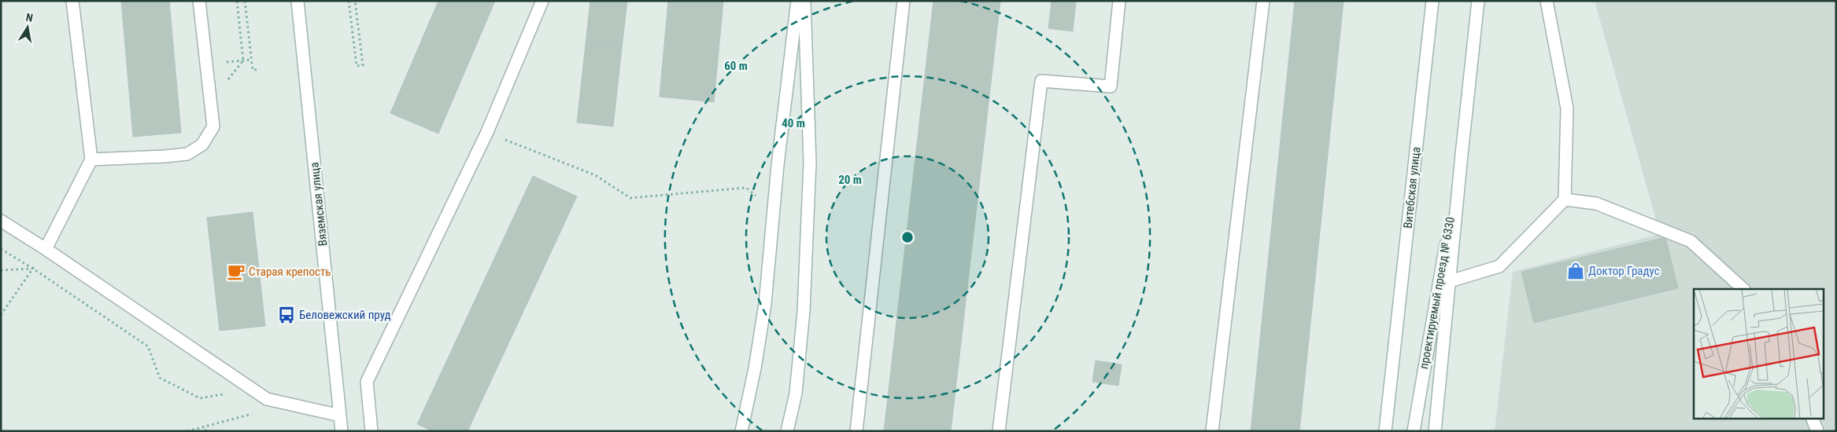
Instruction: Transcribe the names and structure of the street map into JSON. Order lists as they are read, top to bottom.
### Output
{
  "streets": {
    "main road": ["Витебская улица", "Вяземская улица", "проектируемый проезд № 6330"]
  },
  "places": {
    "shop": ["Доктор Градус"],
    "cafe": ["Старая крепость"],
    "bus stop": ["Беловежский пруд"]
  },
  "north": "top",
  "rings": ["60 m", "40 m", "20 m"]
}
